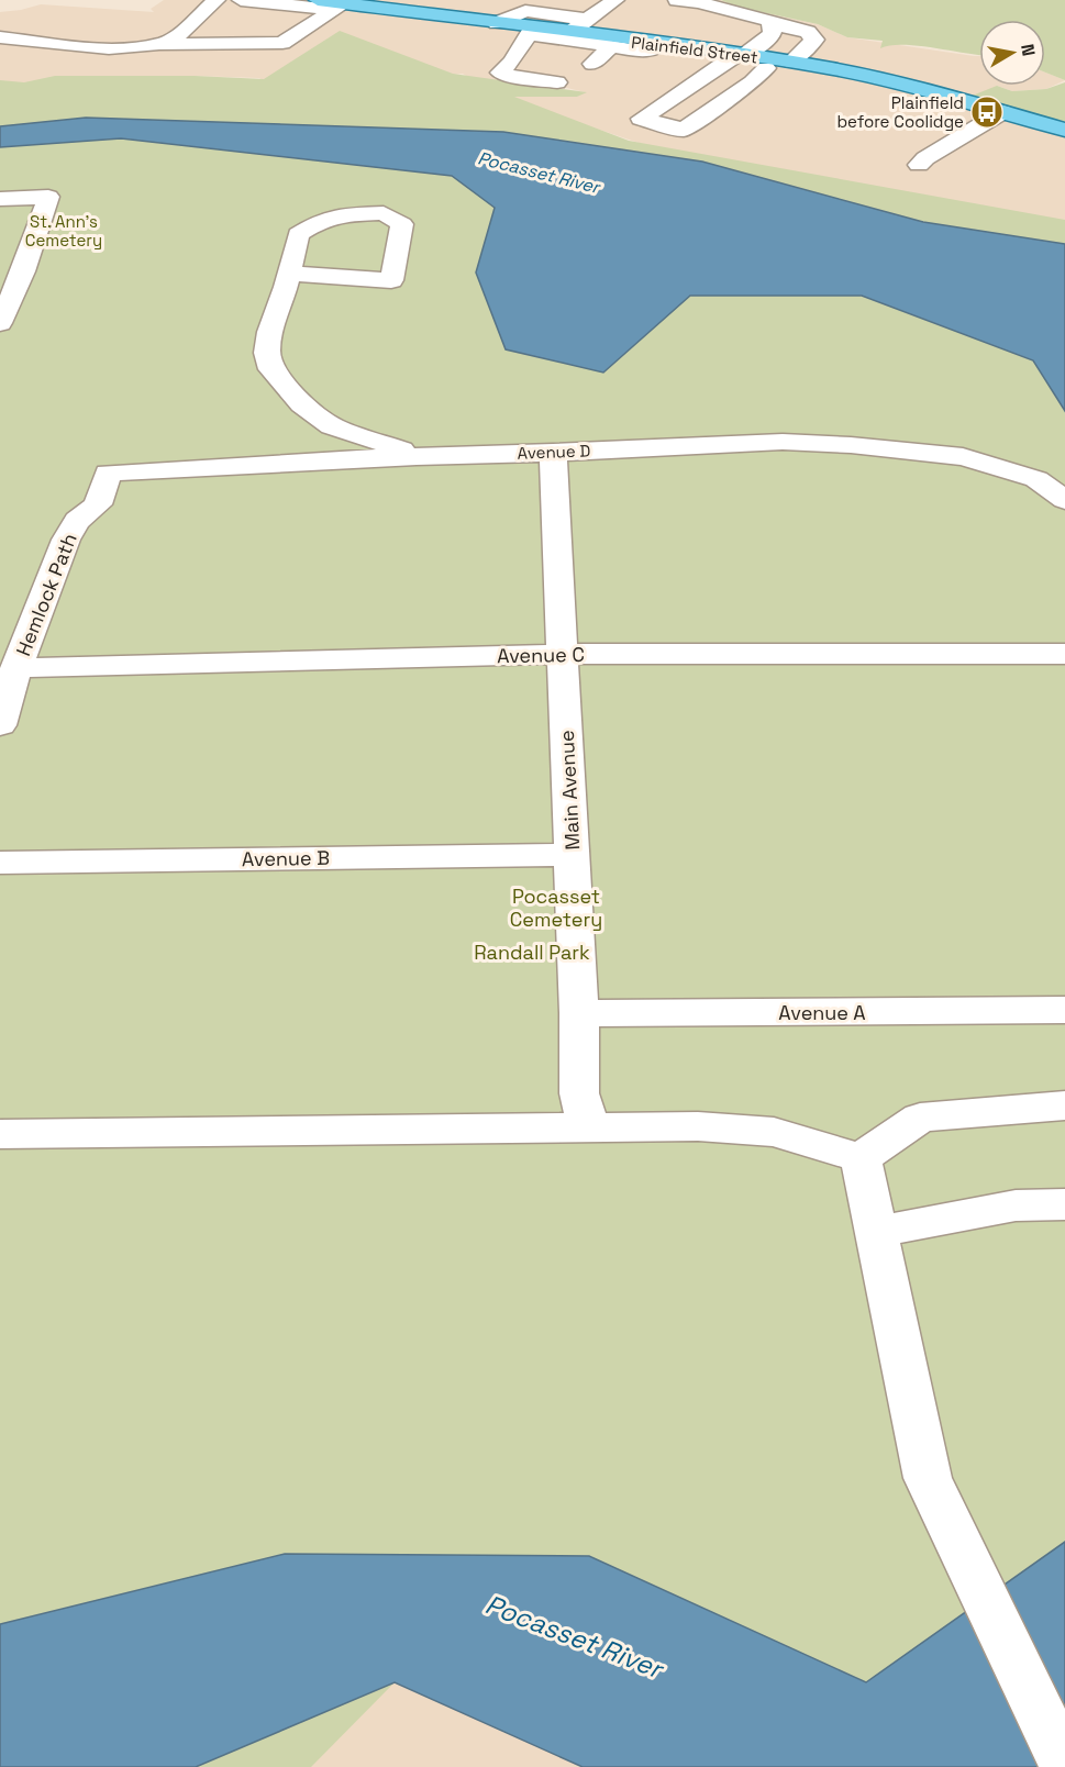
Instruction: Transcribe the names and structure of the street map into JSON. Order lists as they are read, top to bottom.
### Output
{
  "streets": {
    "main road": ["Plainfield Street"],
    "street": [
      "Avenue D",
      "Hemlock Path",
      "Avenue C",
      "Main Avenue",
      "Avenue B",
      "Avenue A"
    ]
  },
  "crossings": [
    ["Avenue D", "Hemlock Path"],
    ["Avenue D", "Main Avenue"],
    ["Hemlock Path", "Avenue C"],
    ["Avenue C", "Main Avenue"],
    ["Main Avenue", "Avenue B"],
    ["Main Avenue", "Avenue A"]
  ],
  "water": ["Pocasset River"],
  "parks": ["St. Ann's Cemetery", "Pocasset Cemetery", "Randall Park"],
  "places": {
    "bus stop": ["Plainfield before Coolidge"]
  },
  "north": "right"
}
